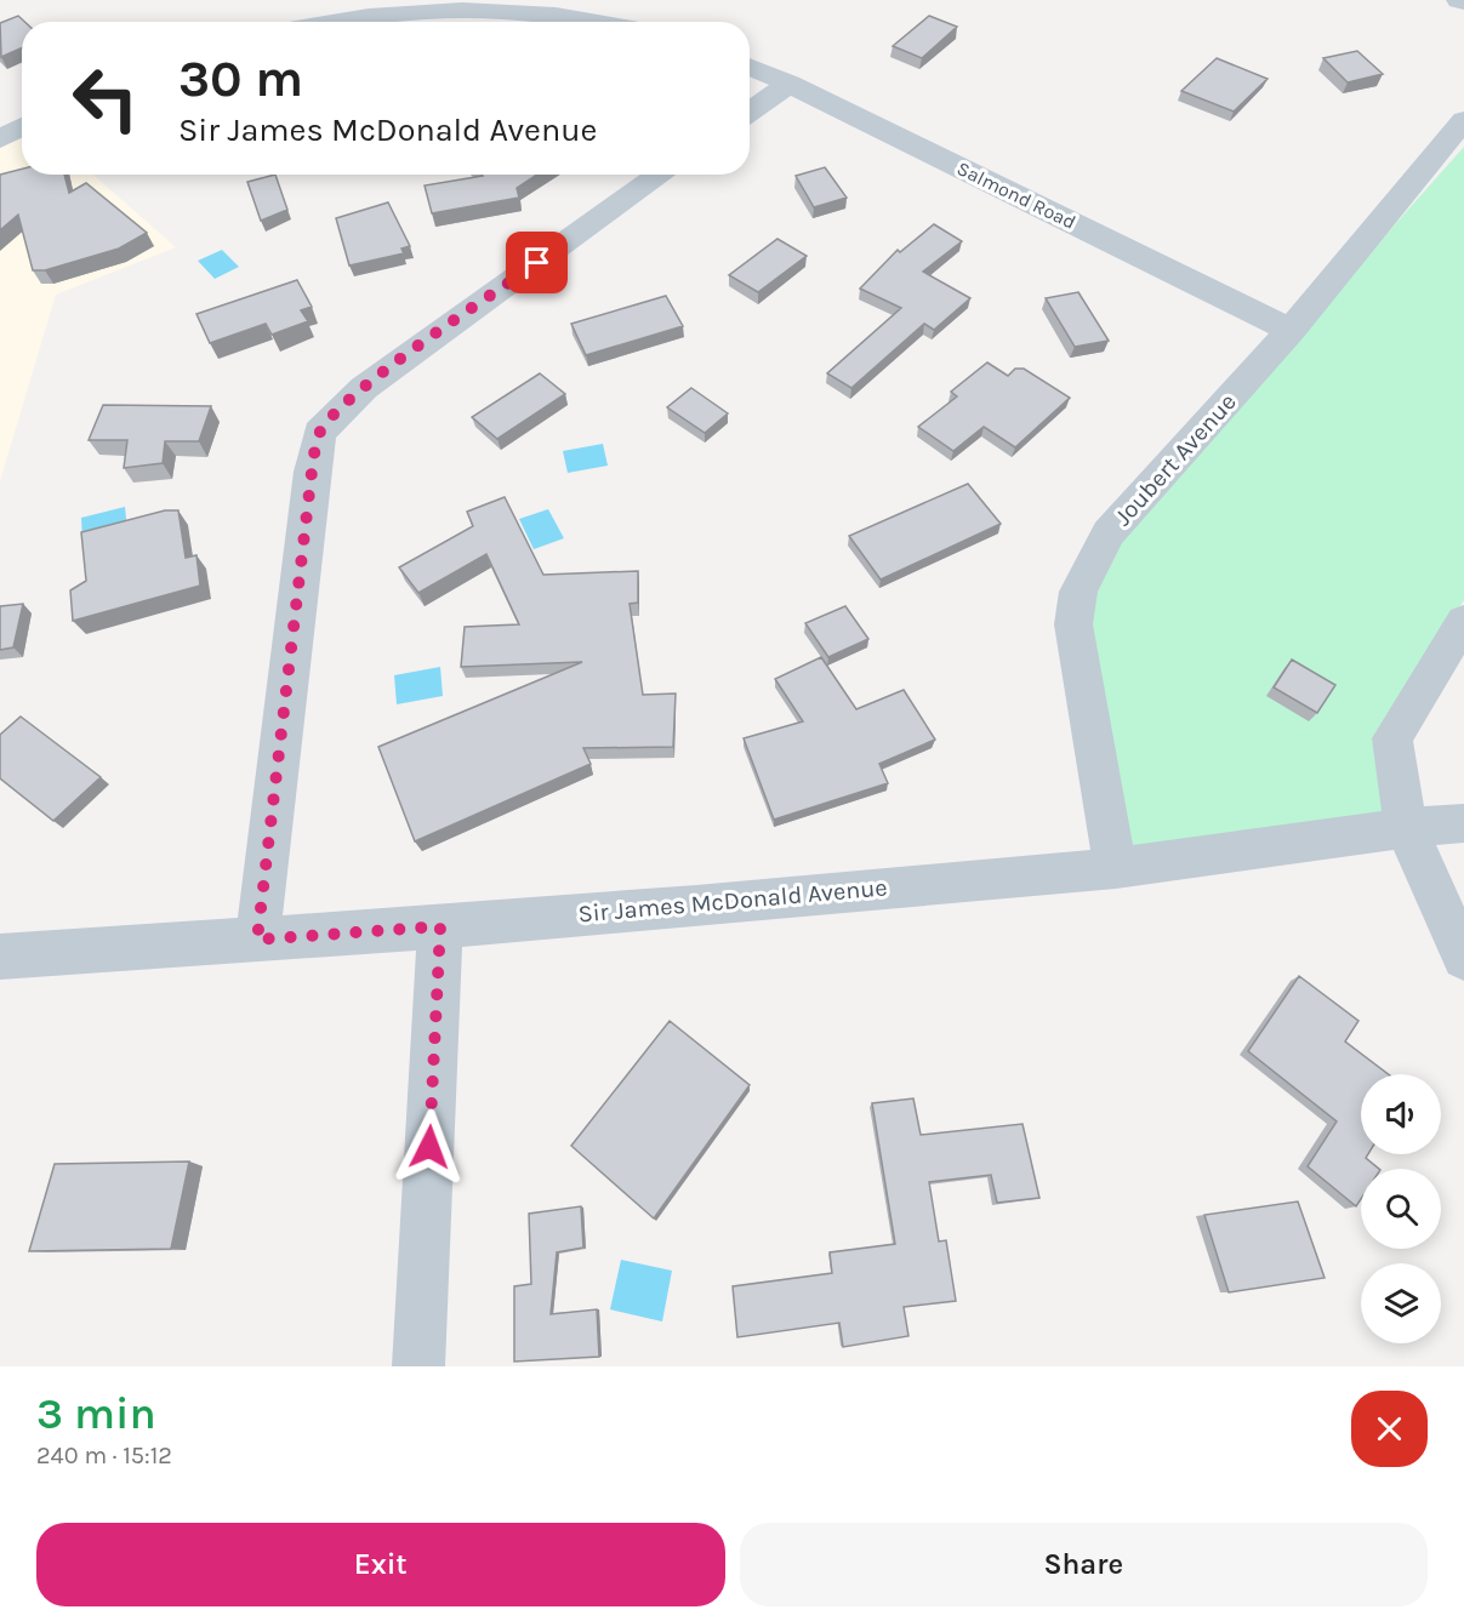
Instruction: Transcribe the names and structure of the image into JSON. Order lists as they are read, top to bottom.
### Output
{
  "streets": {
    "street": ["Salmond Road", "Joubert Avenue", "Sir James McDonald Avenue"]
  },
  "crossings": [
    ["Salmond Road", "Joubert Avenue"],
    ["Joubert Avenue", "Sir James McDonald Avenue"]
  ],
  "page": {
    "turn": ["30 m", "Sir James McDonald Avenue"],
    "heading": ["3 min", "240 m · 15:12"],
    "buttons": ["Exit", "Share"]
  }
}
